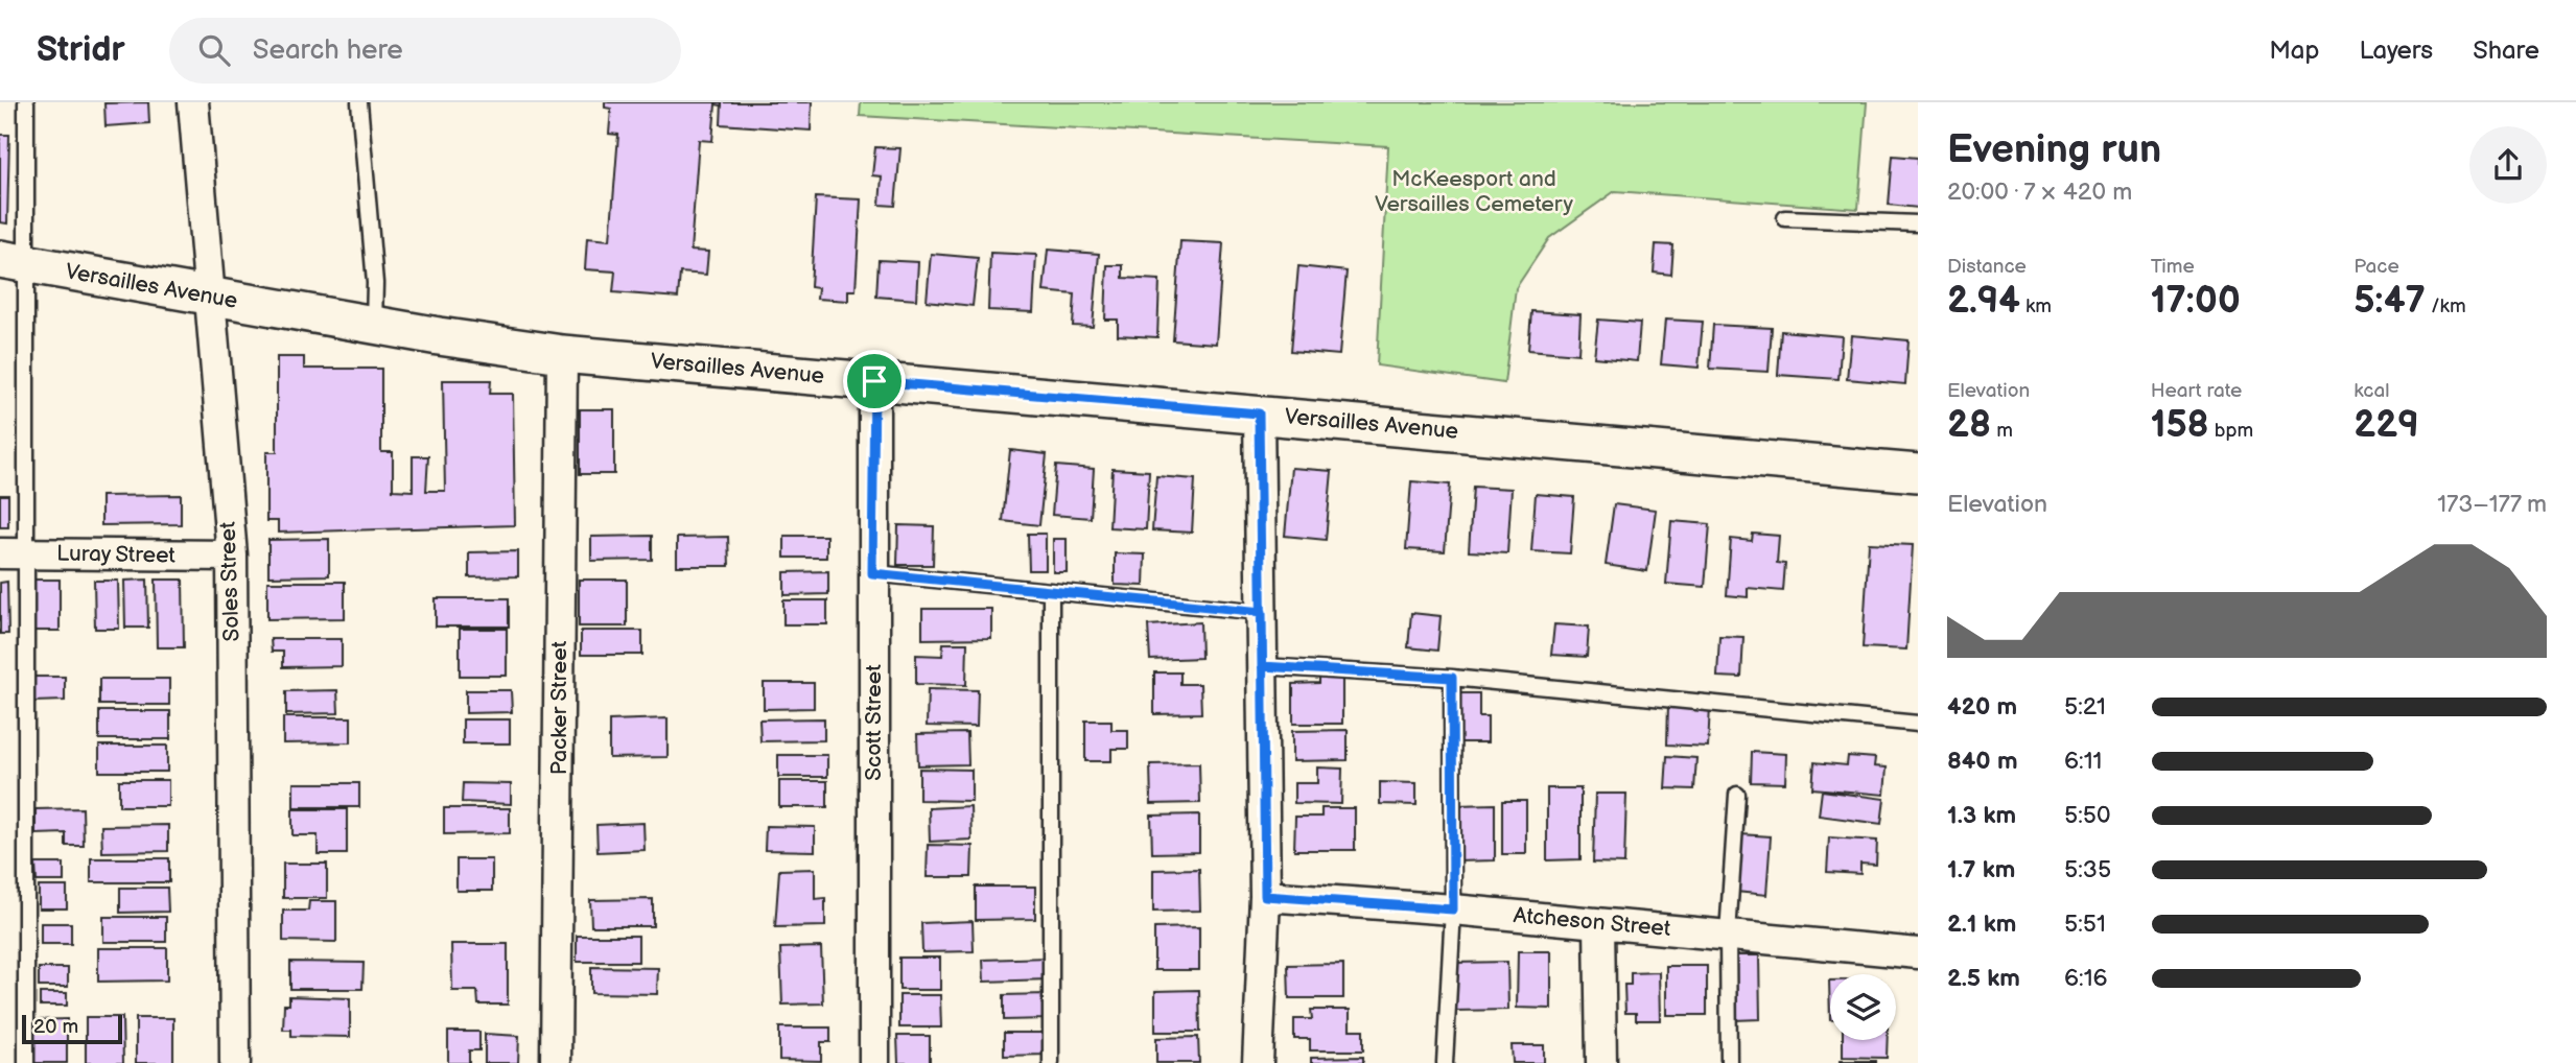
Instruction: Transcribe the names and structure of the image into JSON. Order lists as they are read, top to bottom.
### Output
{
  "streets": {
    "street": [
      "Versailles Avenue",
      "Luray Street",
      "Soles Street",
      "Packer Street",
      "Scott Street",
      "Atcheson Street"
    ]
  },
  "crossings": [
    ["Versailles Avenue", "Soles Street"],
    ["Versailles Avenue", "Packer Street"],
    ["Versailles Avenue", "Scott Street"],
    ["Luray Street", "Soles Street"]
  ],
  "parks": ["McKeesport and Versailles Cemetery"],
  "scale_bar": "20 m",
  "page": {
    "header": "Stridr",
    "search": "Search here",
    "nav": ["Map", "Layers", "Share"],
    "heading": ["Evening run", "20:00 · 7 × 420 m"],
    "stats": [
      ["Distance", "2.94 km"],
      ["Time", "17:00"],
      ["Pace", "5:47 /km"],
      ["Elevation", "28 m"],
      ["Heart rate", "158 bpm"],
      ["kcal", "229"]
    ],
    "chart": ["Elevation", "173–177 m"],
    "list": [
      {
        "name": "420 m",
        "note": "5:21"
      },
      {
        "name": "840 m",
        "note": "6:11"
      },
      {
        "name": "1.3 km",
        "note": "5:50"
      },
      {
        "name": "1.7 km",
        "note": "5:35"
      },
      {
        "name": "2.1 km",
        "note": "5:51"
      },
      {
        "name": "2.5 km",
        "note": "6:16"
      }
    ],
    "scale": "20 m"
  }
}
